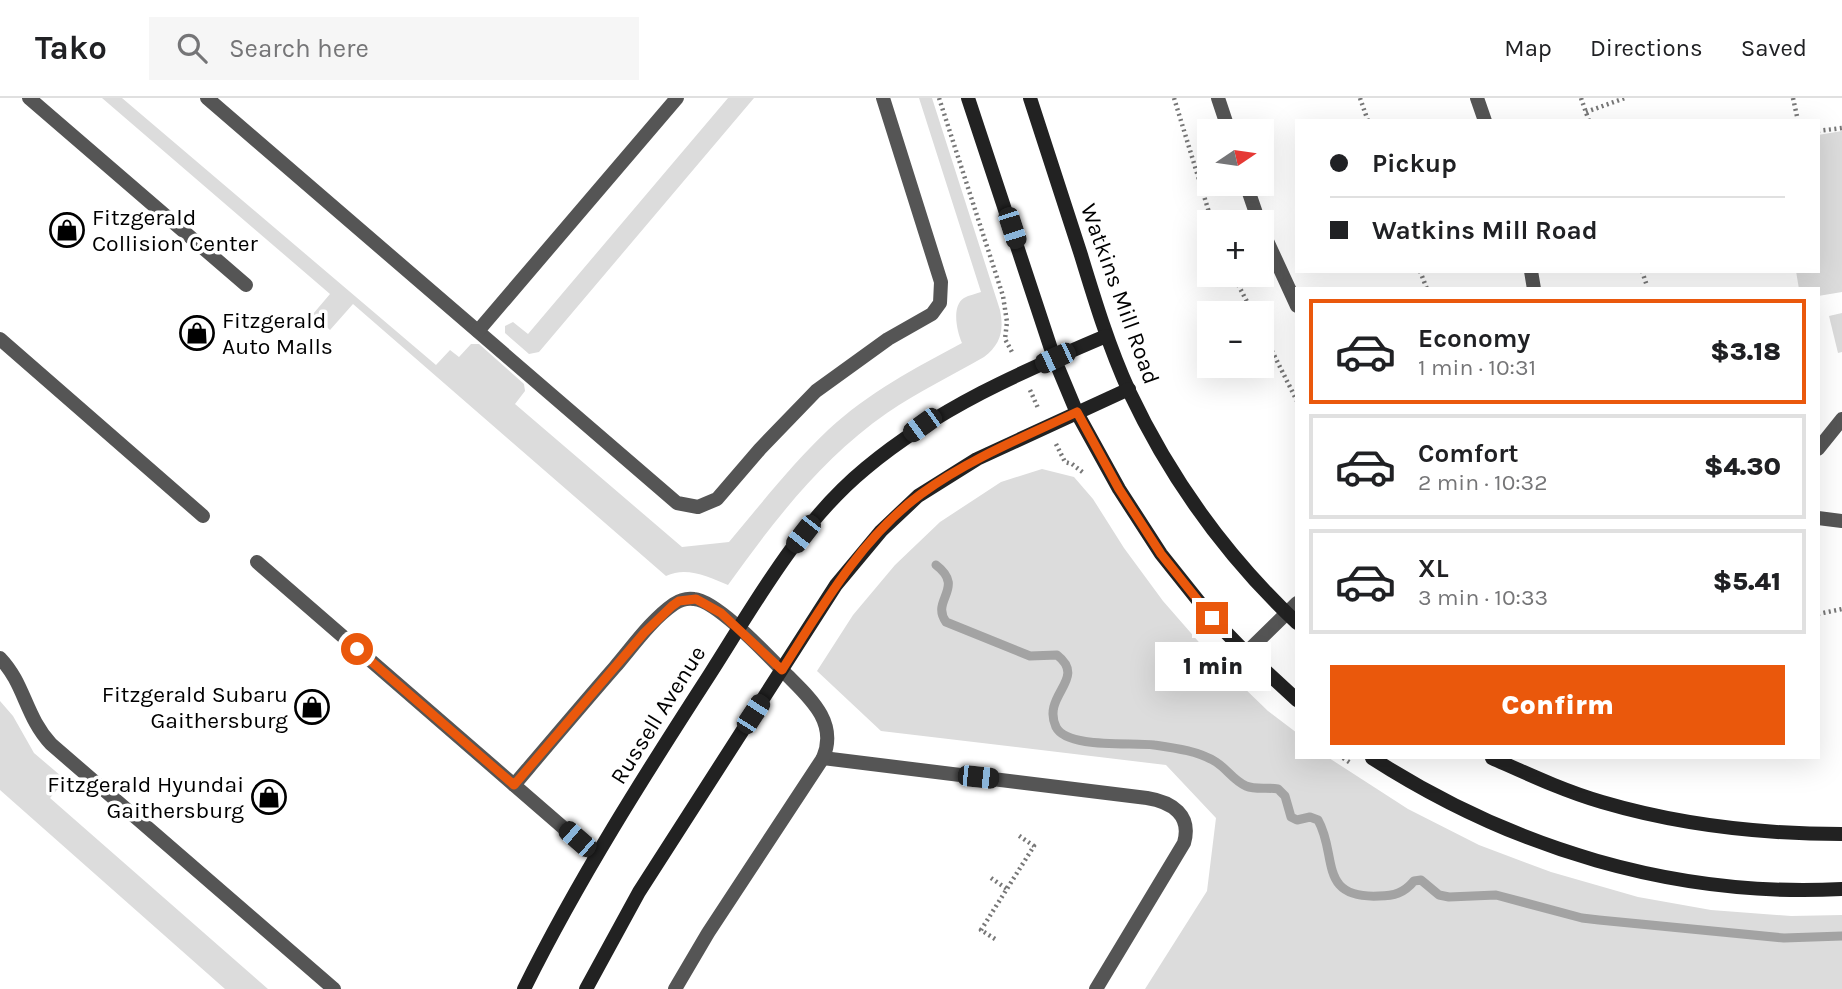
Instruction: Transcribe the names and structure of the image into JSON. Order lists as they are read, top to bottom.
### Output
{
  "streets": {
    "street": ["Watkins Mill Road", "Russell Avenue"]
  },
  "crossings": [
    ["Watkins Mill Road", "Russell Avenue"]
  ],
  "places": {
    "shop": [
      "Fitzgerald Collision Center",
      "Fitzgerald Auto Malls",
      "Fitzgerald Subaru Gaithersburg",
      "Fitzgerald Hyundai Gaithersburg"
    ]
  },
  "north": "right",
  "page": {
    "header": "Tako",
    "search": "Search here",
    "nav": ["Map", "Directions", "Saved"],
    "map_buttons": ["+", "−"],
    "banner": ["Pickup", "Watkins Mill Road"],
    "list": [
      {
        "name": "Economy",
        "note": "1 min · 10:31",
        "value": "$3.18"
      },
      {
        "name": "Comfort",
        "note": "2 min · 10:32",
        "value": "$4.30"
      },
      {
        "name": "XL",
        "note": "3 min · 10:33",
        "value": "$5.41"
      }
    ],
    "bubble": "1 min",
    "buttons": "Confirm"
  }
}
